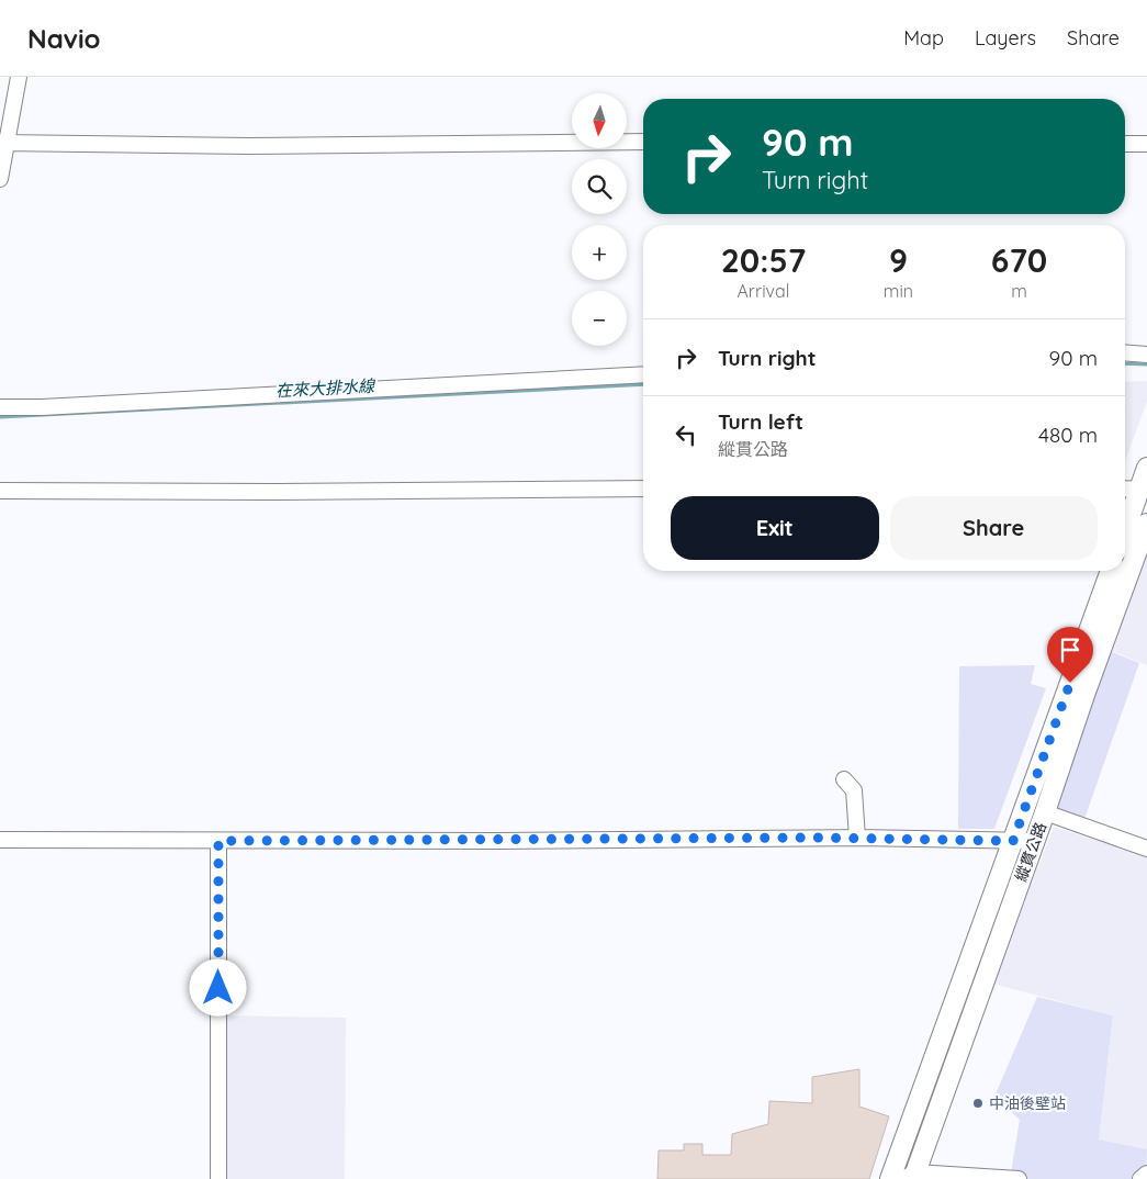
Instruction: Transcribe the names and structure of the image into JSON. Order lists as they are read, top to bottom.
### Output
{
  "streets": {
    "main road": ["縱貫公路"]
  },
  "water": ["在來大排水線"],
  "places": ["中油後壁站"],
  "north": "bottom",
  "page": {
    "header": "Navio",
    "nav": ["Map", "Layers", "Share"],
    "map_buttons": ["+", "−"],
    "turn": ["90 m", "Turn right"],
    "eta": [
      "20:57",
      "Arrival",
      "9",
      "min",
      "670",
      "m"
    ],
    "list": [
      {
        "name": "Turn right",
        "value": "90 m"
      },
      {
        "name": "Turn left",
        "note": "縱貫公路",
        "value": "480 m"
      }
    ],
    "buttons": ["Exit", "Share"]
  }
}
